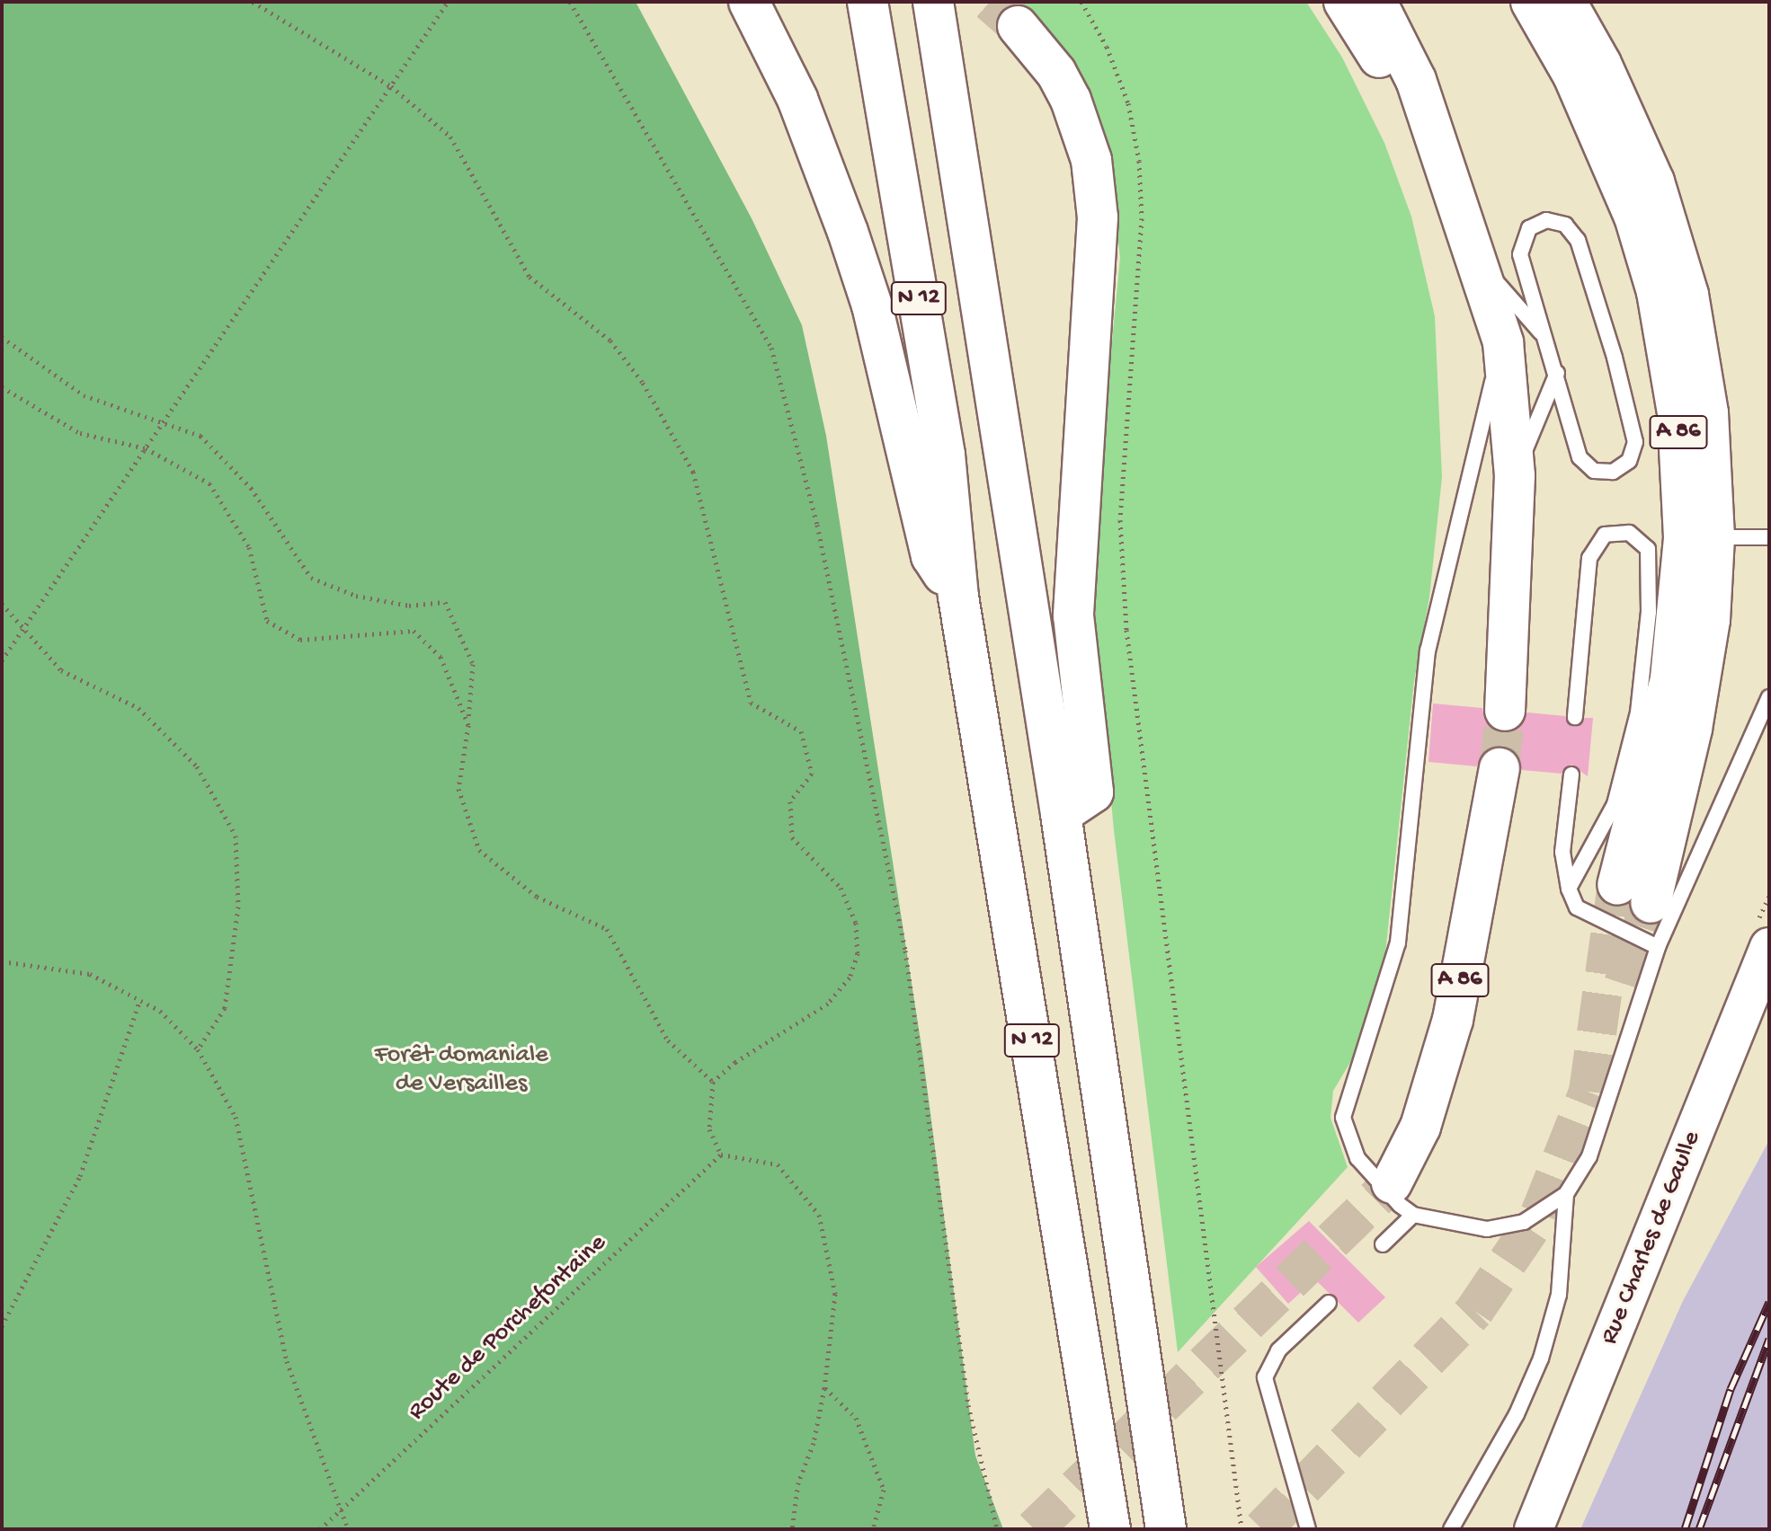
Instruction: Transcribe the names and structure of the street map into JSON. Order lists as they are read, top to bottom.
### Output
{
  "streets": {
    "highway": ["N 12", "A 86"],
    "main road": ["Rue Charles de Gaulle"],
    "path": ["Route de Porchefontaine"]
  },
  "parks": ["Forêt domaniale de Versailles"]
}
